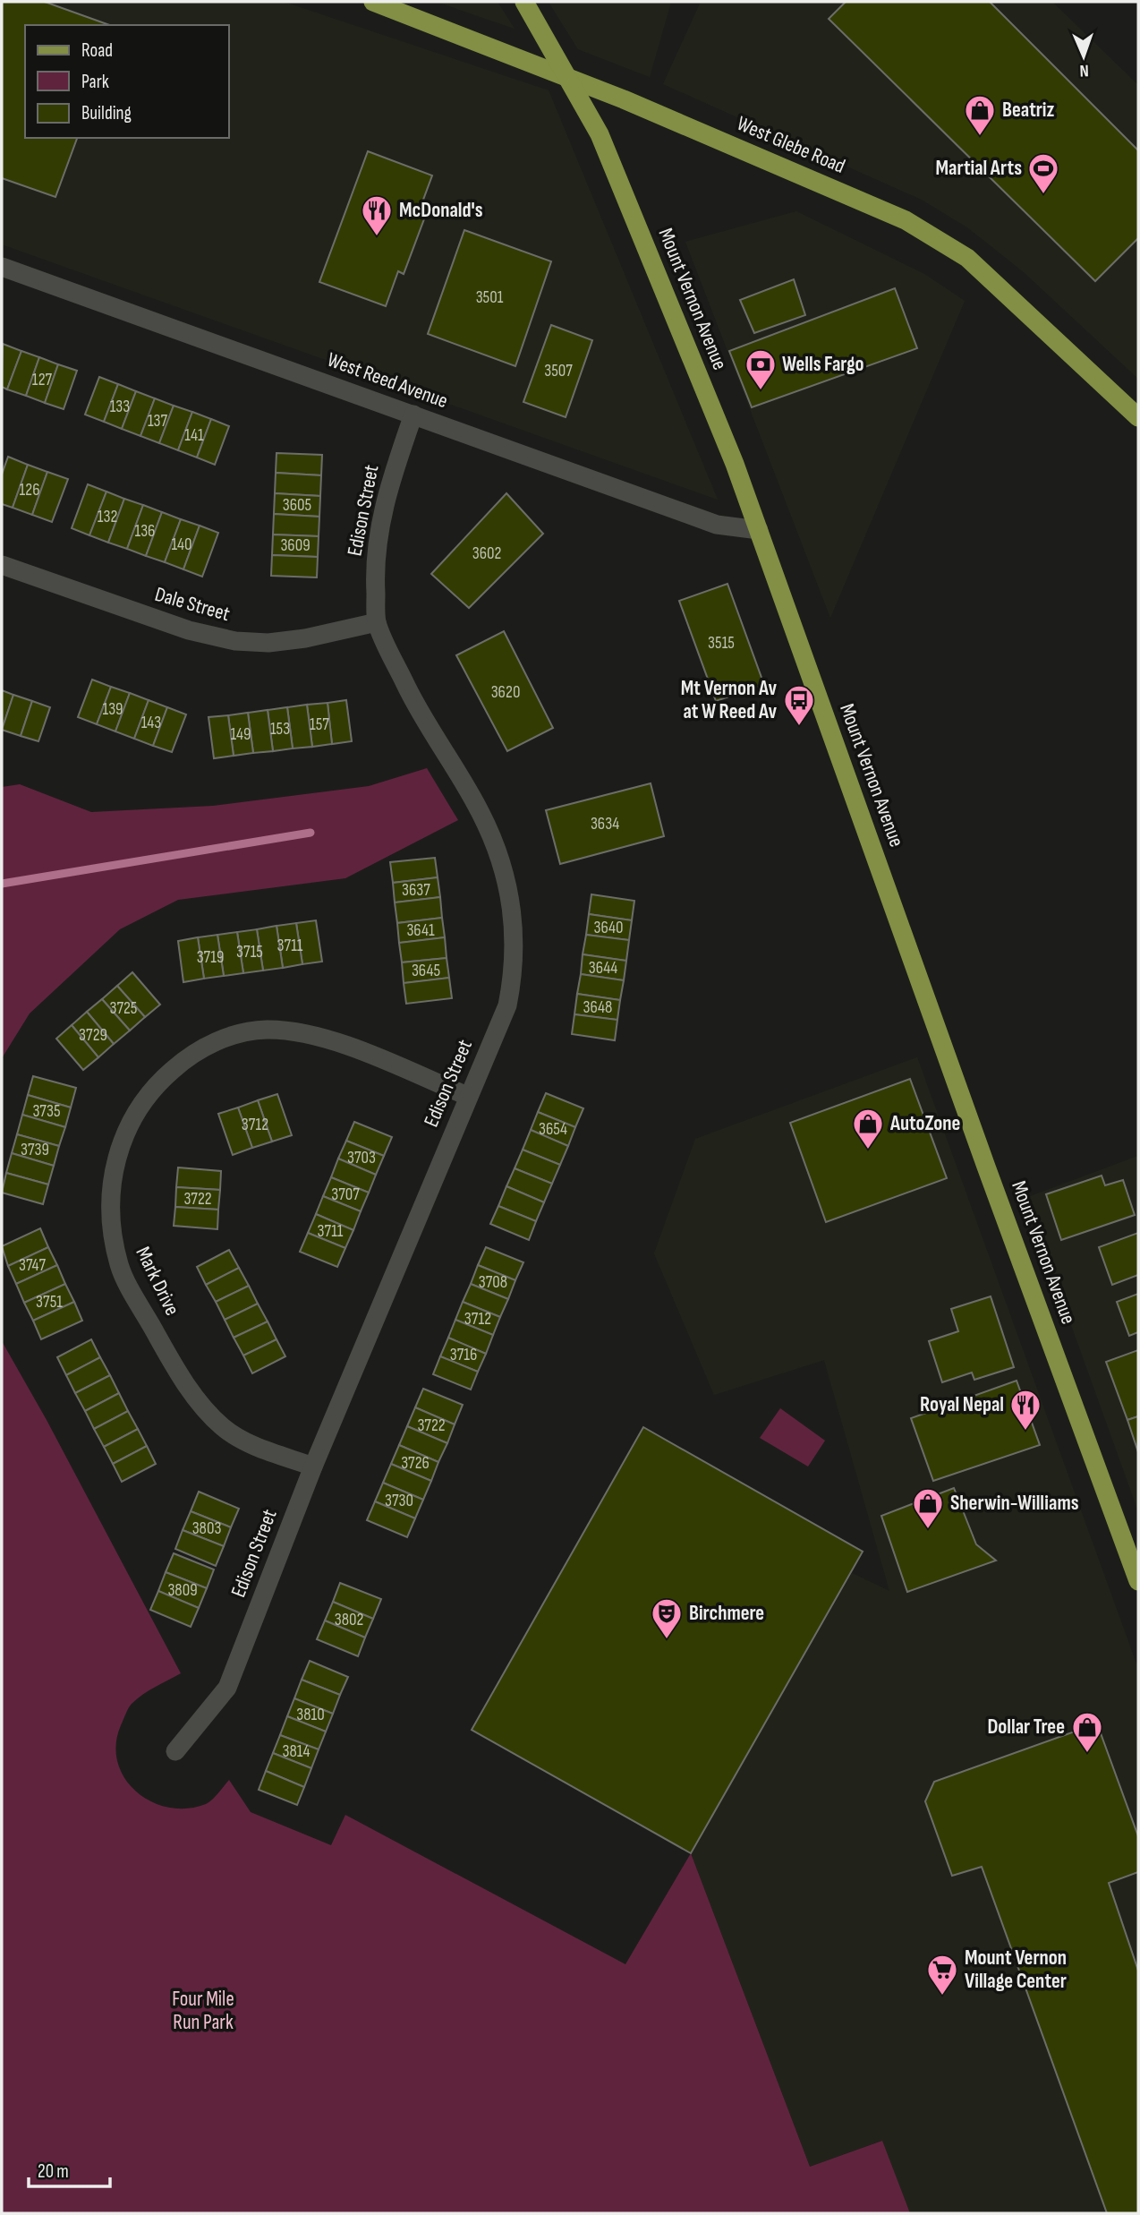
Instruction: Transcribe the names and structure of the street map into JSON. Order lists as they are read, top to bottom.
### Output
{
  "streets": {
    "main road": ["West Glebe Road", "Mount Vernon Avenue"],
    "street": [
      "West Reed Avenue",
      "Edison Street",
      "Dale Street",
      "Mark Drive"
    ]
  },
  "crossings": [
    ["West Glebe Road", "Mount Vernon Avenue"],
    ["Mount Vernon Avenue", "West Reed Avenue"],
    ["West Reed Avenue", "Edison Street"],
    ["Edison Street", "Dale Street"],
    ["Edison Street", "Mark Drive"]
  ],
  "parks": ["Four Mile Run Park"],
  "places": {
    "shop": [
      "Beatriz",
      "AutoZone",
      "Sherwin-Williams",
      "Dollar Tree"
    ],
    "sports": ["Martial Arts"],
    "restaurant": ["McDonald's", "Royal Nepal"],
    "bank": ["Wells Fargo"],
    "bus stop": ["Mt Vernon Av at W Reed Av"],
    "theatre": ["Birchmere"],
    "supermarket": ["Mount Vernon Village Center"]
  },
  "house_numbers": [
    "3501",
    "3507",
    "127",
    "133",
    "137",
    "141",
    "126",
    "3605",
    "132",
    "136",
    "140",
    "3609",
    "3602",
    "3515",
    "3620",
    "139",
    "143",
    "157",
    "153",
    "149",
    "3634",
    "3637",
    "3640",
    "3641",
    "3711",
    "3715",
    "3719",
    "3644",
    "3645",
    "3648",
    "3725",
    "3729",
    "3735",
    "3712",
    "3654",
    "3739",
    "3703",
    "3707",
    "3722",
    "3711",
    "3747",
    "3708",
    "3751",
    "3712",
    "3716",
    "3722",
    "3726",
    "3730",
    "3803",
    "3809",
    "3802",
    "3810",
    "3814"
  ],
  "legend": ["Road", "Park", "Building"],
  "scale_bar": "20 m",
  "north": "bottom"
}
